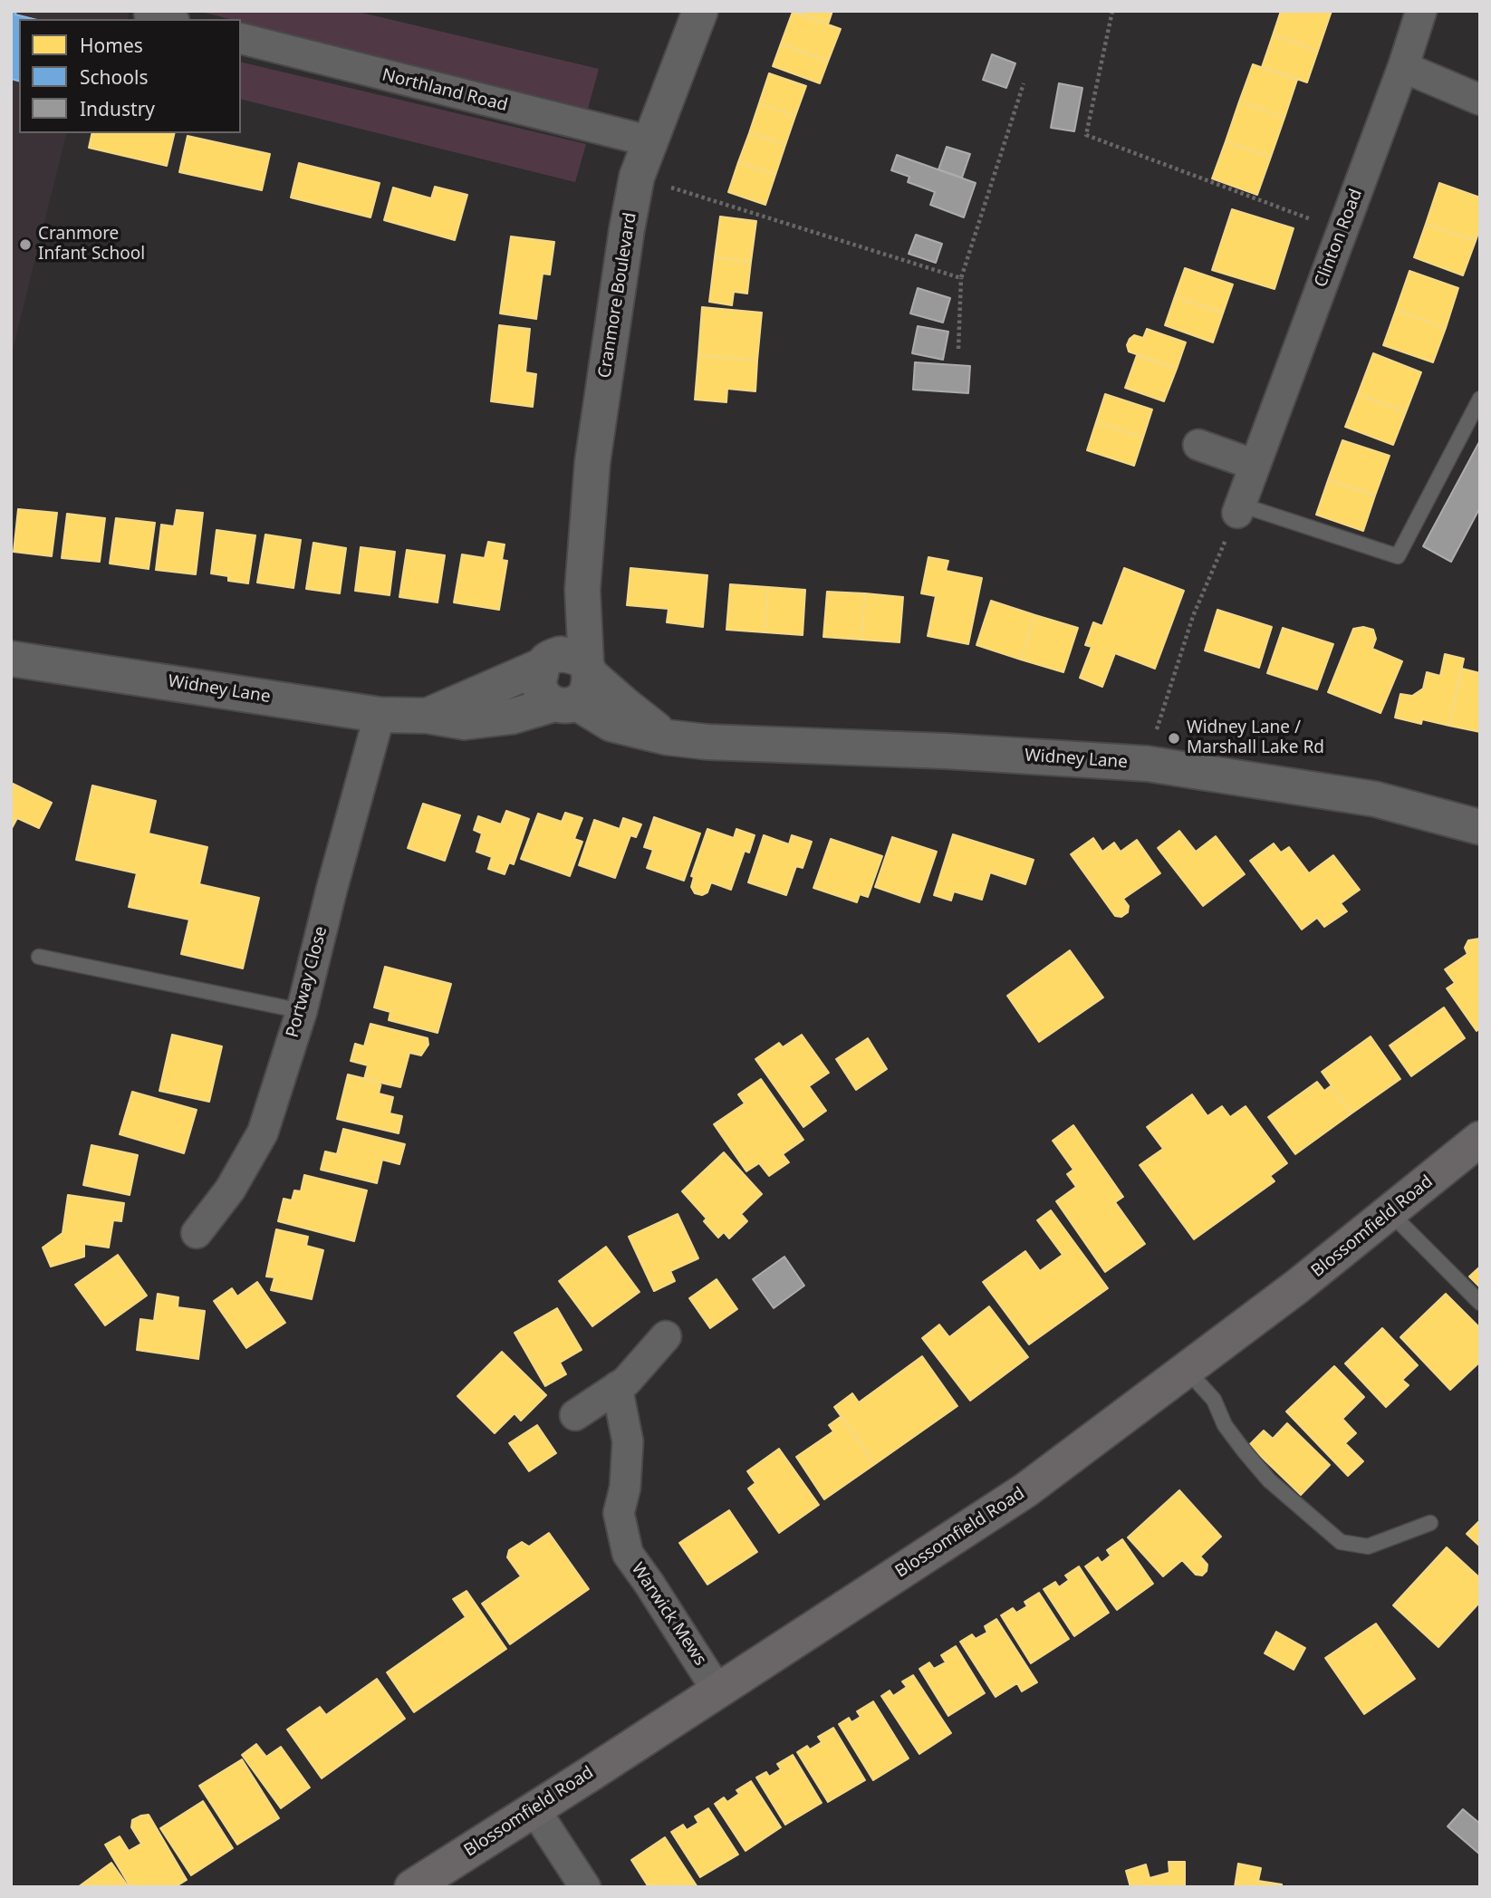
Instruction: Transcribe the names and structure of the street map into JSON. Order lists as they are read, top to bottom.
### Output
{
  "streets": {
    "main road": ["Blossomfield Road"],
    "street": [
      "Northland Road",
      "Clinton Road",
      "Cranmore Boulevard",
      "Widney Lane",
      "Portway Close",
      "Warwick Mews"
    ]
  },
  "crossings": [
    ["Northland Road", "Cranmore Boulevard"],
    ["Cranmore Boulevard", "Widney Lane"],
    ["Widney Lane", "Portway Close"],
    ["Blossomfield Road", "Warwick Mews"]
  ],
  "places": ["Cranmore Infant School", "Widney Lane / Marshall Lake Rd"],
  "legend": ["Homes", "Schools", "Industry"]
}
